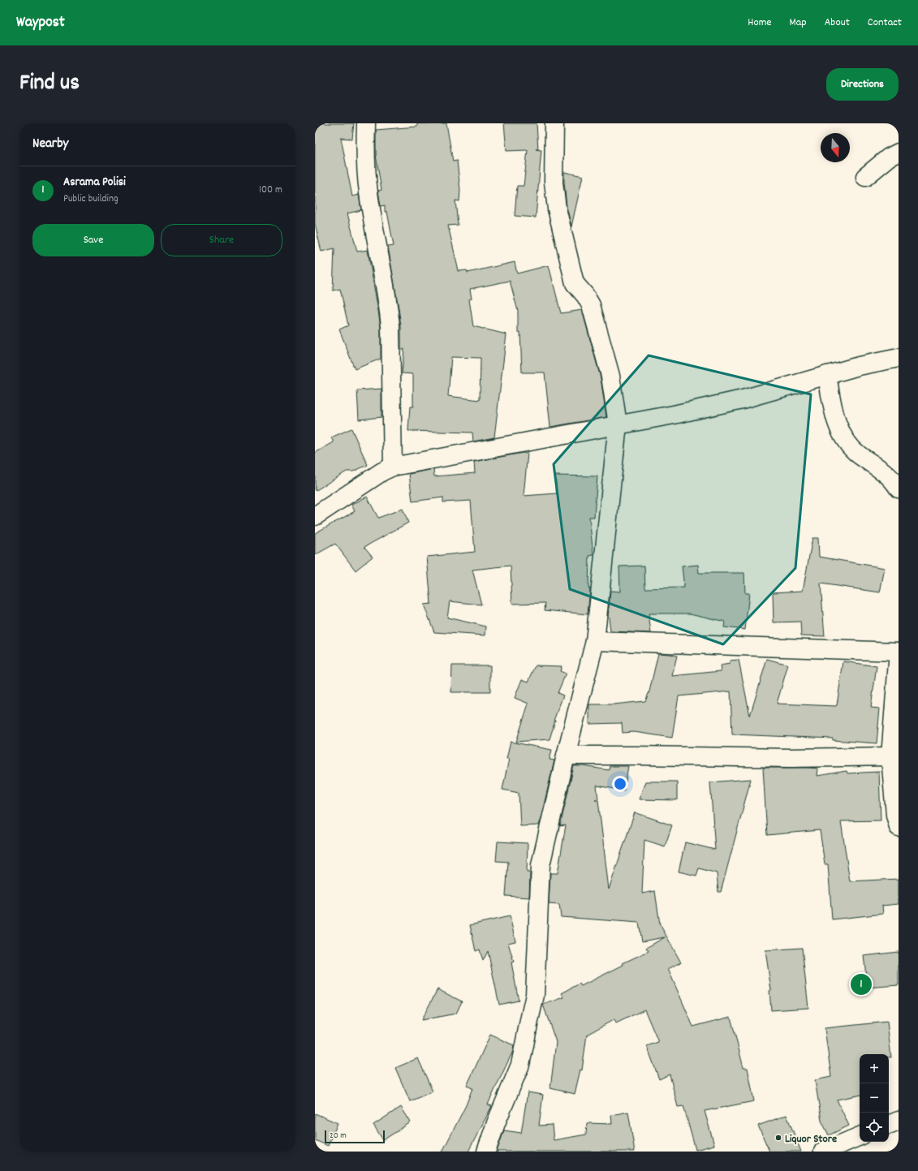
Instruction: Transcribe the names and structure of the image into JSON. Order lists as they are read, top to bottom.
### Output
{
  "places": ["Liquor Store"],
  "scale_bar": "20 m",
  "north": "bottom",
  "page": {
    "header": "Waypost",
    "nav": [
      "Home",
      "Map",
      "About",
      "Contact"
    ],
    "title": "Find us",
    "buttons": [
      "Directions",
      ["Save", "Share"]
    ],
    "heading": "Nearby",
    "list": [
      {
        "mark": "1",
        "name": "Asrama Polisi",
        "note": "Public building",
        "value": "100 m"
      }
    ],
    "pins": "1",
    "map_buttons": ["+", "−"],
    "scale": "20 m"
  }
}
